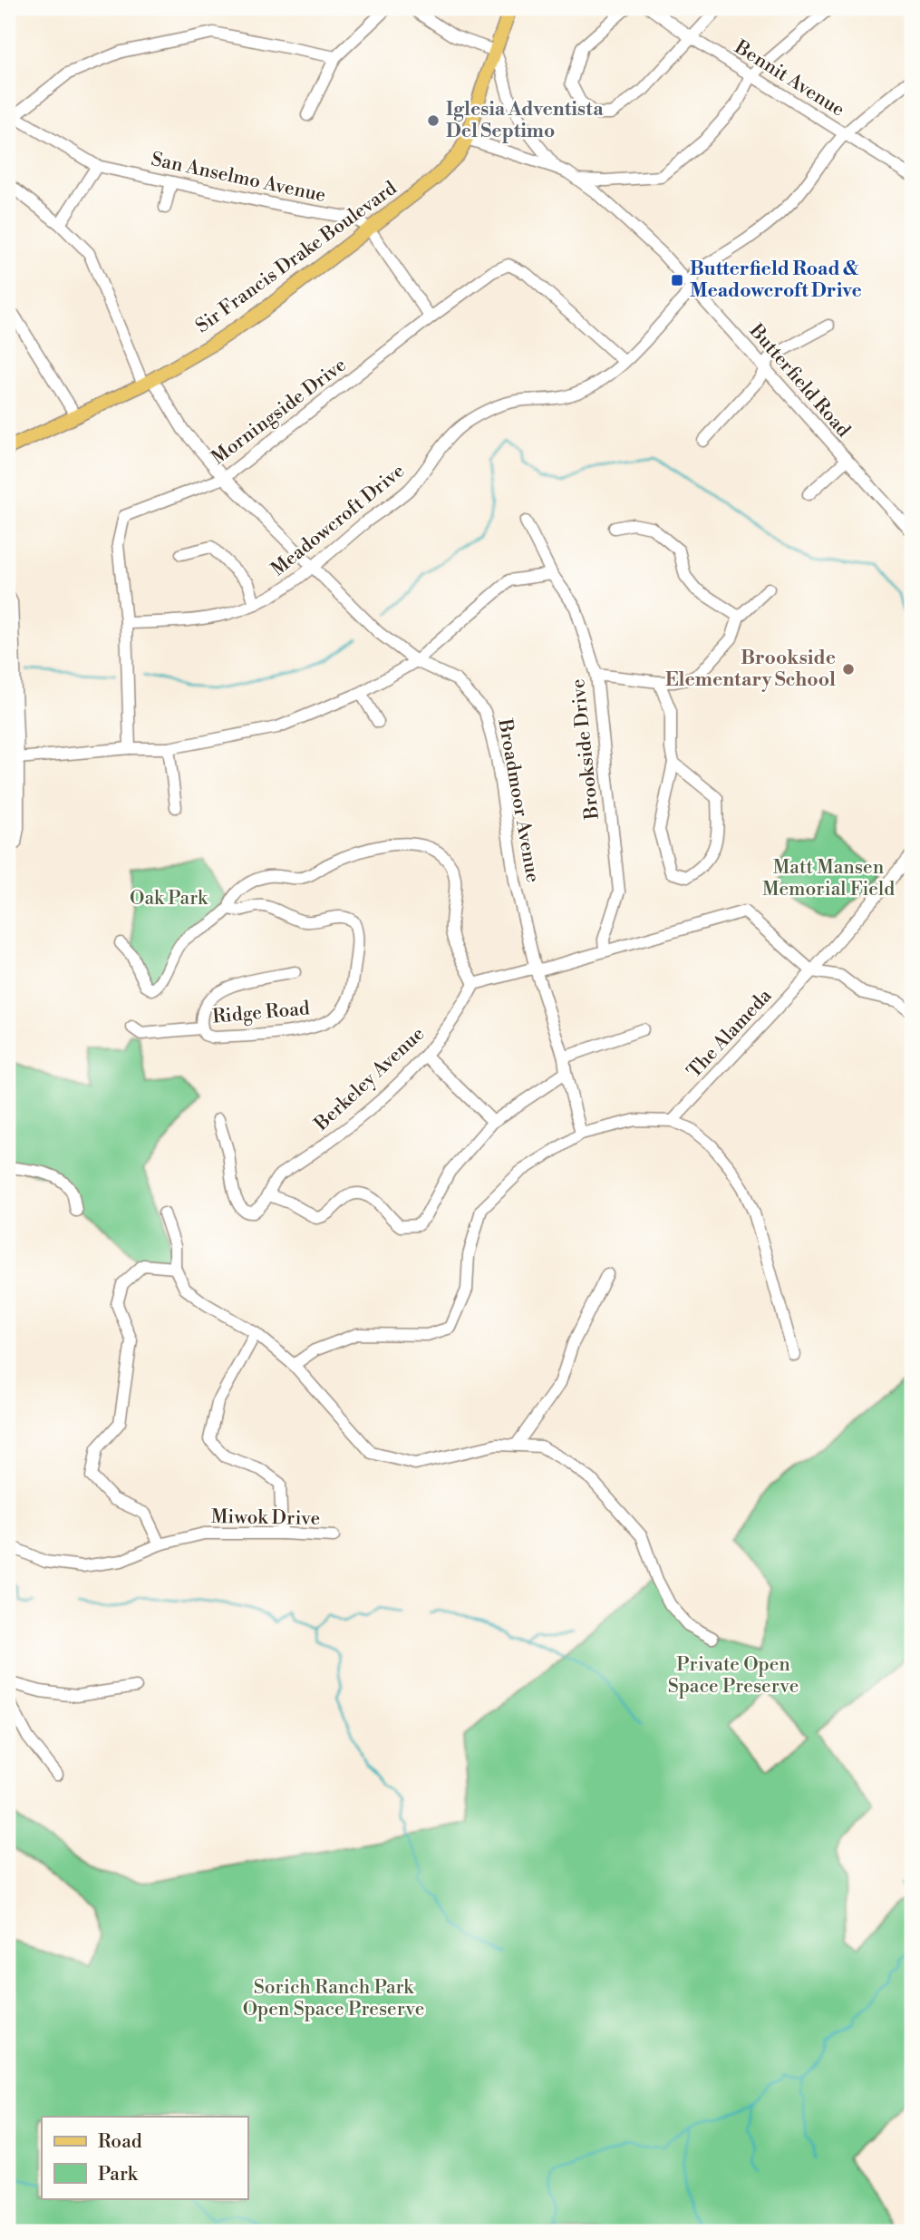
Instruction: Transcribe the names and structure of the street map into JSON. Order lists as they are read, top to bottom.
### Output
{
  "streets": {
    "main road": ["Sir Francis Drake Boulevard"],
    "street": [
      "Bennit Avenue",
      "San Anselmo Avenue",
      "Butterfield Road",
      "Morningside Drive",
      "Meadowcroft Drive",
      "Brookside Drive",
      "Broadmoor Avenue",
      "Ridge Road",
      "The Alameda",
      "Berkeley Avenue",
      "Miwok Drive"
    ]
  },
  "crossings": [
    ["Bennit Avenue", "Meadowcroft Drive"],
    ["San Anselmo Avenue", "Sir Francis Drake Boulevard"],
    ["Sir Francis Drake Boulevard", "Butterfield Road"],
    ["Sir Francis Drake Boulevard", "Broadmoor Avenue"],
    ["Butterfield Road", "Meadowcroft Drive"],
    ["Morningside Drive", "Meadowcroft Drive"],
    ["Morningside Drive", "Broadmoor Avenue"],
    ["Meadowcroft Drive", "Broadmoor Avenue"]
  ],
  "parks": [
    "Matt Mansen Memorial Field",
    "Oak Park",
    "Private Open Space Preserve",
    "Sorich Ranch Park Open Space Preserve"
  ],
  "places": {
    "other": ["Iglesia Adventista Del Septimo", "Brookside Elementary School"],
    "transit": ["Butterfield Road & Meadowcroft Drive"]
  },
  "legend": ["Road", "Park"]
}
